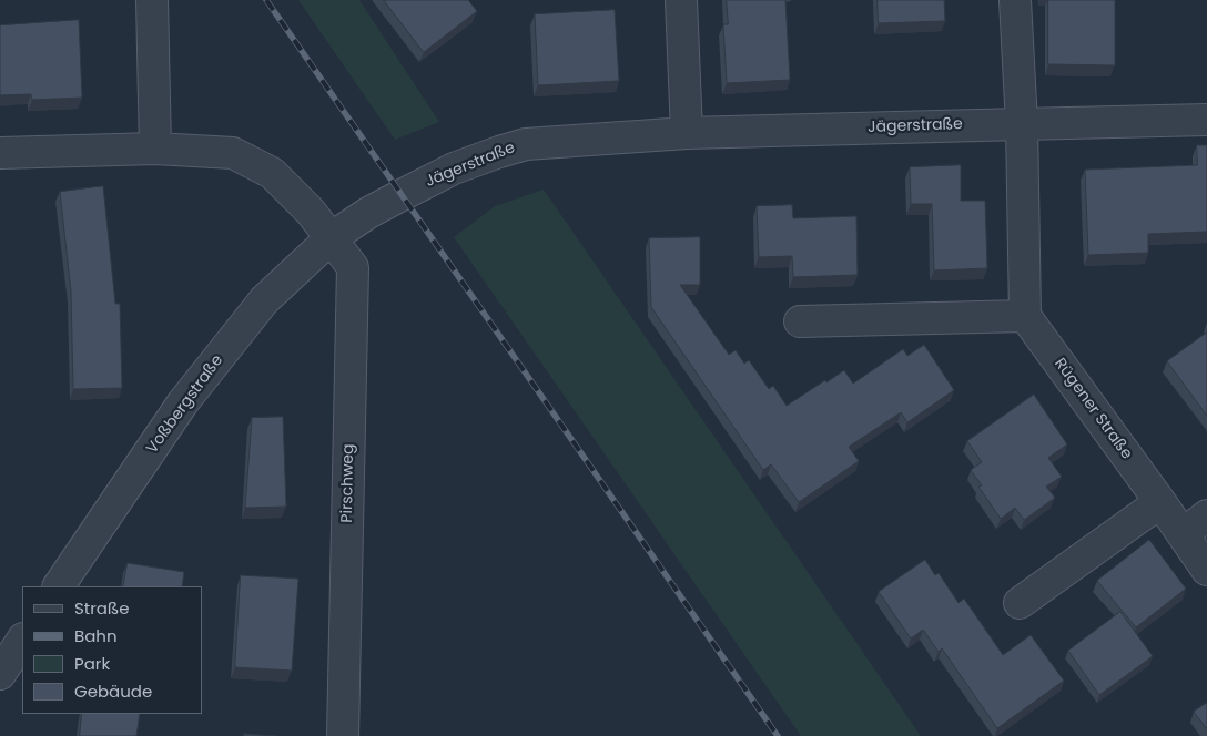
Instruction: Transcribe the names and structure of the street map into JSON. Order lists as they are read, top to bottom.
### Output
{
  "streets": {
    "street": [
      "Jägerstraße",
      "Voßbergstraße",
      "Rügener Straße",
      "Pirschweg"
    ]
  },
  "crossings": [
    ["Jägerstraße", "Voßbergstraße"],
    ["Jägerstraße", "Pirschweg"],
    ["Voßbergstraße", "Pirschweg"]
  ],
  "legend": [
    "Straße",
    "Bahn",
    "Park",
    "Gebäude"
  ]
}
